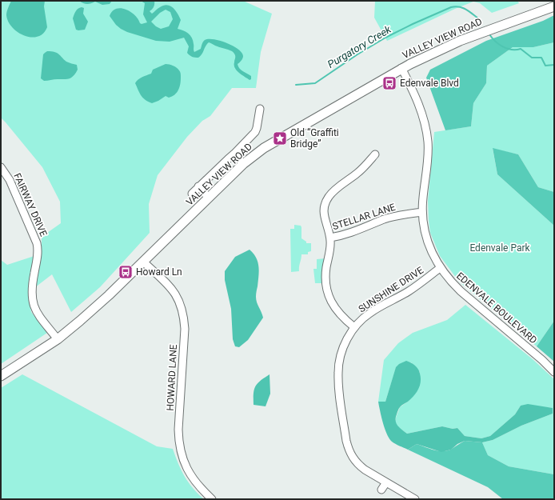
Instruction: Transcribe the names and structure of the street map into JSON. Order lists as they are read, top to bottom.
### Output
{
  "streets": {
    "main road": ["VALLEY VIEW ROAD"],
    "street": [
      "FAIRWAY DRIVE",
      "STELLAR LANE",
      "SUNSHINE DRIVE",
      "EDENVALE BOULEVARD",
      "HOWARD LANE"
    ]
  },
  "crossings": [
    ["VALLEY VIEW ROAD", "FAIRWAY DRIVE"],
    ["VALLEY VIEW ROAD", "EDENVALE BOULEVARD"],
    ["VALLEY VIEW ROAD", "HOWARD LANE"],
    ["STELLAR LANE", "EDENVALE BOULEVARD"],
    ["SUNSHINE DRIVE", "EDENVALE BOULEVARD"]
  ],
  "water": ["Purgatory Creek"],
  "parks": ["Edenvale Park"],
  "places": {
    "bus stop": ["Edenvale Blvd", "Howard Ln"],
    "place": ["Old “Graffiti Bridge”"]
  }
}
